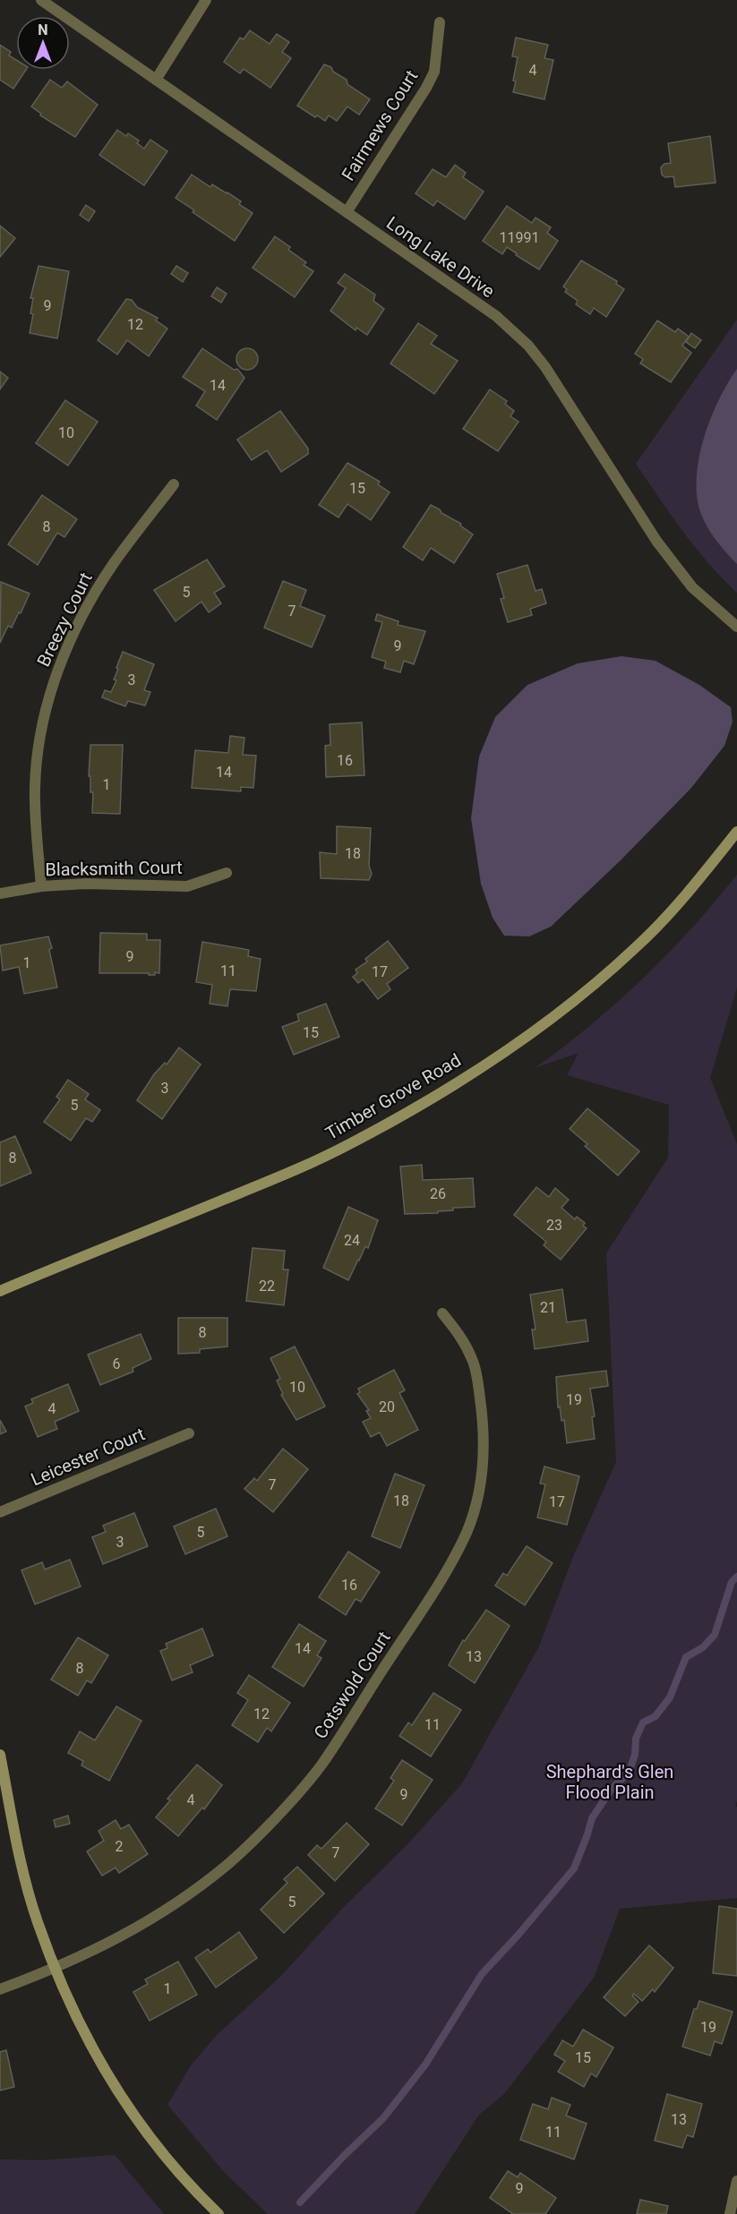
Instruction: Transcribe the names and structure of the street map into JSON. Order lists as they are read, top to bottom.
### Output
{
  "streets": {
    "street": [
      "Fairmews Court",
      "Long Lake Drive",
      "Breezy Court",
      "Blacksmith Court",
      "Timber Grove Road",
      "Leicester Court",
      "Cotswold Court"
    ]
  },
  "crossings": [
    ["Fairmews Court", "Long Lake Drive"],
    ["Breezy Court", "Blacksmith Court"]
  ],
  "parks": ["Shephard's Glen Flood Plain"],
  "house_numbers": [
    "4",
    "11991",
    "9",
    "12",
    "14",
    "10",
    "15",
    "8",
    "5",
    "7",
    "9",
    "3",
    "16",
    "14",
    "1",
    "18",
    "9",
    "1",
    "11",
    "17",
    "15",
    "3",
    "5",
    "8",
    "26",
    "23",
    "24",
    "22",
    "21",
    "8",
    "6",
    "10",
    "19",
    "20",
    "4",
    "7",
    "18",
    "17",
    "5",
    "3",
    "16",
    "14",
    "13",
    "8",
    "12",
    "11",
    "9",
    "4",
    "2",
    "7",
    "5",
    "1",
    "19",
    "15",
    "13",
    "11",
    "9"
  ],
  "north": "top"
}
